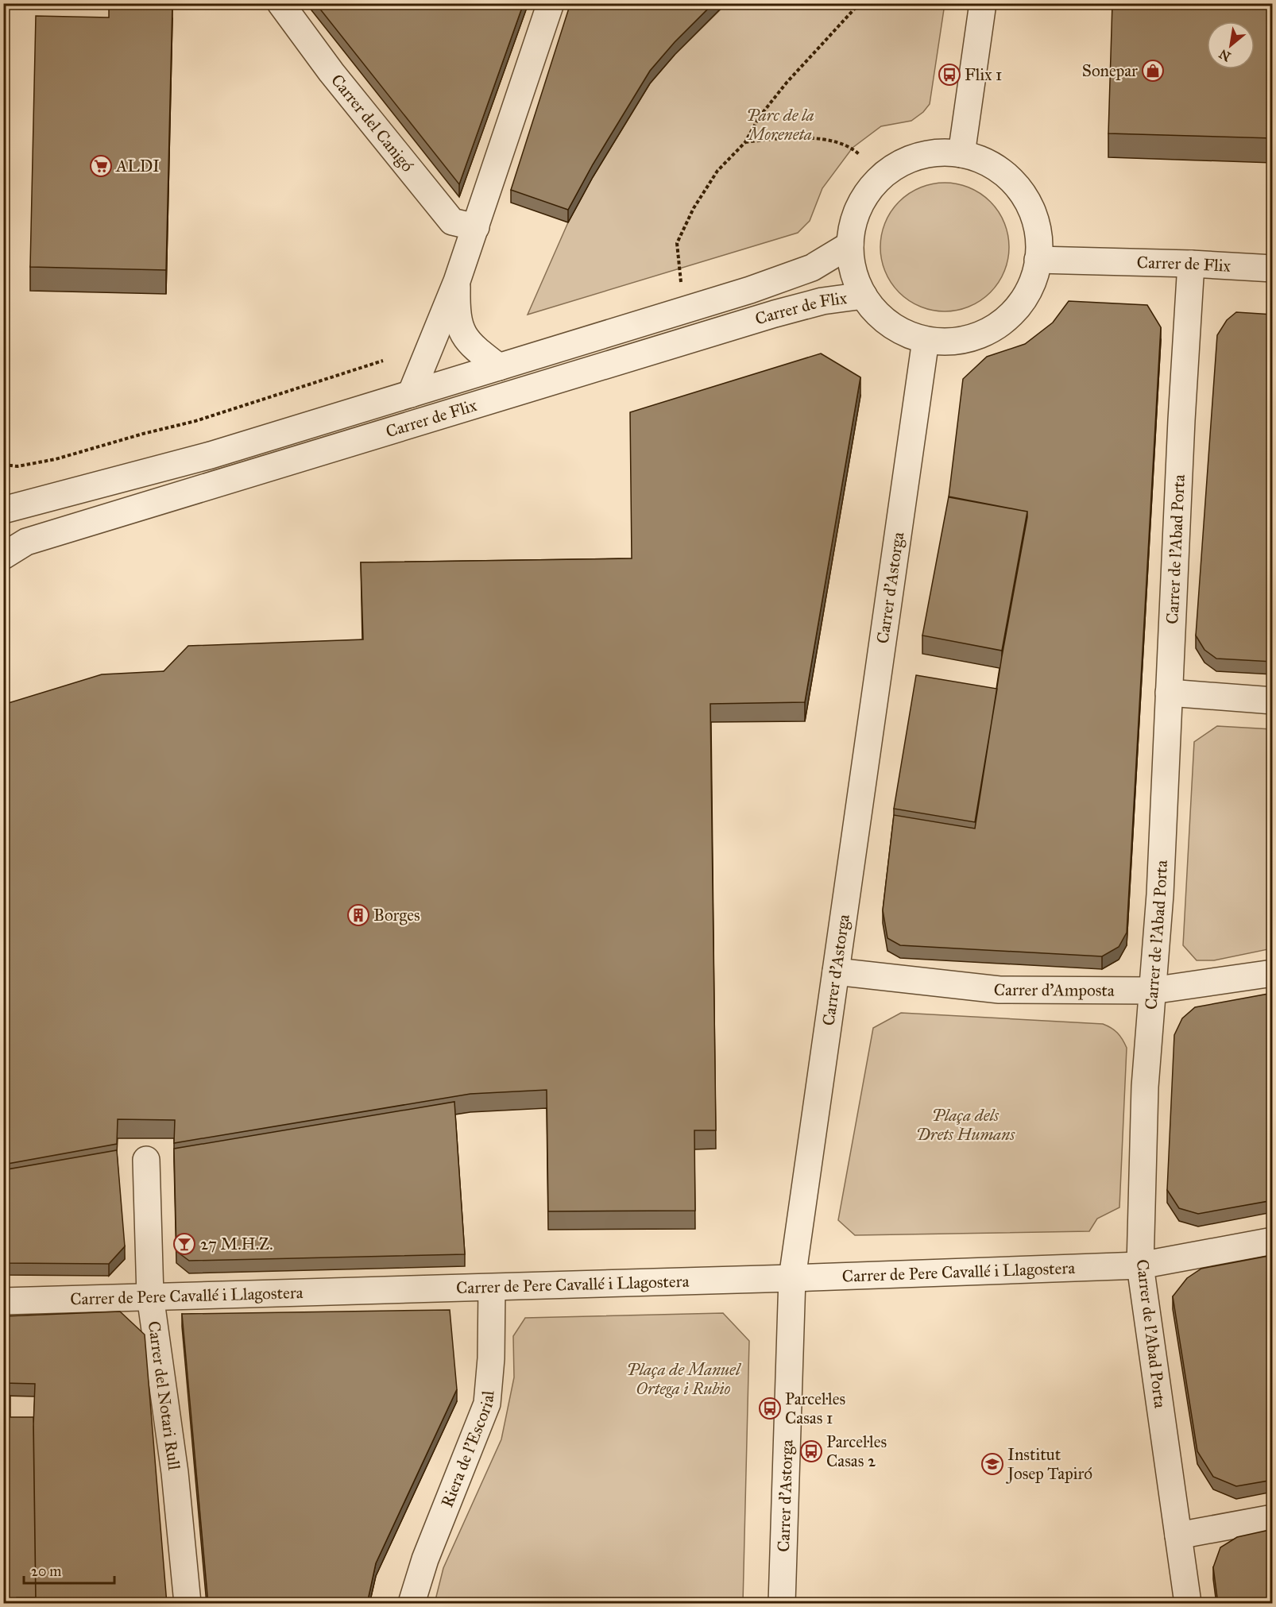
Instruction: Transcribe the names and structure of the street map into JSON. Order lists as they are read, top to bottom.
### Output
{
  "streets": {
    "street": [
      "Carrer del Canigó",
      "Carrer de Flix",
      "Carrer de l'Abad Porta",
      "Carrer d'Astorga",
      "Carrer d'Amposta",
      "Carrer de Pere Cavallé i Llagostera",
      "Carrer del Notari Rull",
      "Riera de l'Escorial"
    ]
  },
  "crossings": [
    ["Carrer de Flix", "Carrer de l'Abad Porta"],
    ["Carrer de l'Abad Porta", "Carrer d'Amposta"],
    ["Carrer de l'Abad Porta", "Carrer de Pere Cavallé i Llagostera"],
    ["Carrer d'Astorga", "Carrer d'Amposta"],
    ["Carrer d'Astorga", "Carrer de Pere Cavallé i Llagostera"],
    ["Carrer de Pere Cavallé i Llagostera", "Carrer del Notari Rull"],
    ["Carrer de Pere Cavallé i Llagostera", "Riera de l'Escorial"]
  ],
  "parks": ["Parc de la Moreneta", "Plaça dels Drets Humans", "Plaça de Manuel Ortega i Rubio"],
  "places": {
    "shop": ["Sonepar"],
    "bus stop": ["Flix 1", "Parcel·les Casas 1", "Parcel·les Casas 2"],
    "supermarket": ["ALDI"],
    "building": ["Borges"],
    "bar": ["27 M.H.Z."],
    "school or university": ["Institut Josep Tapiró"]
  },
  "scale_bar": "20 m",
  "north": "bottom left"
}
